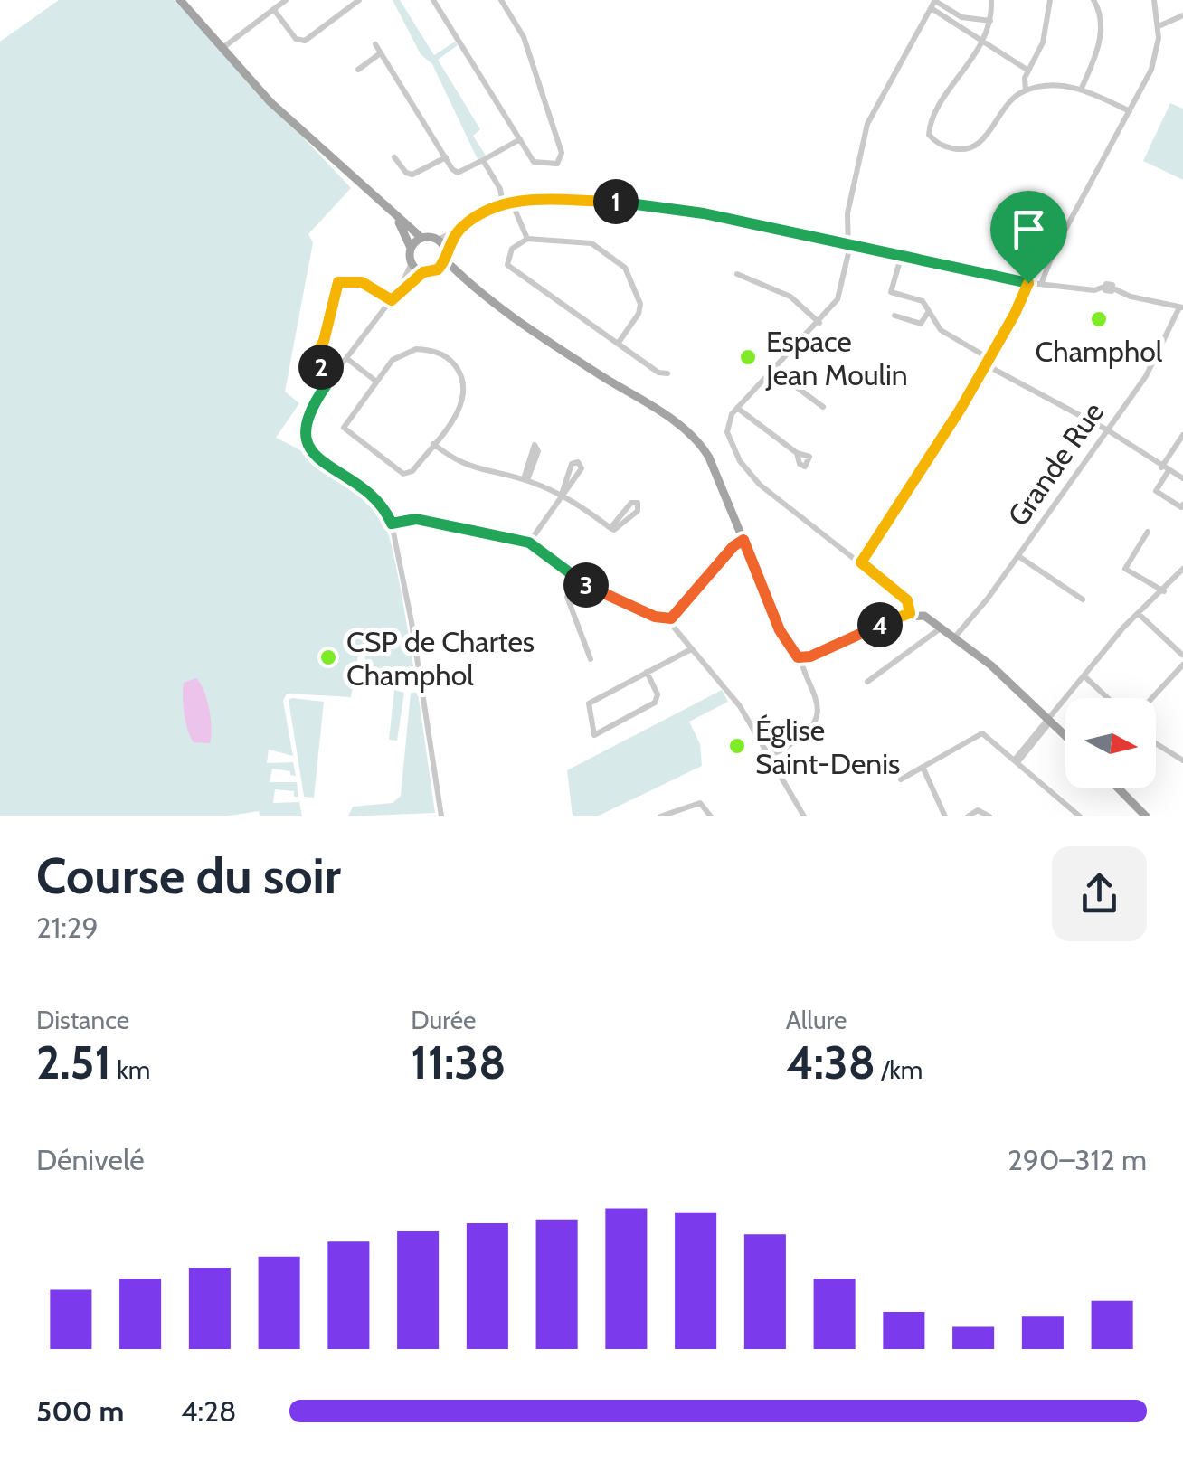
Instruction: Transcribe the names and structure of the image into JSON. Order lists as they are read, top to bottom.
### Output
{
  "streets": {
    "street": ["Grande Rue"]
  },
  "places": [
    "Champhol",
    "Espace Jean Moulin",
    "CSP de Chartes Champhol",
    "Église Saint-Denis"
  ],
  "north": "right",
  "page": {
    "pins": [
      "1",
      "2",
      "3",
      "4"
    ],
    "heading": ["Course du soir", "21:29"],
    "stats": [
      ["Distance", "2.51 km"],
      ["Durée", "11:38"],
      ["Allure", "4:38 /km"]
    ],
    "chart": ["Dénivelé", "290–312 m"],
    "list": [
      {
        "name": "500 m",
        "note": "4:28"
      }
    ]
  }
}
